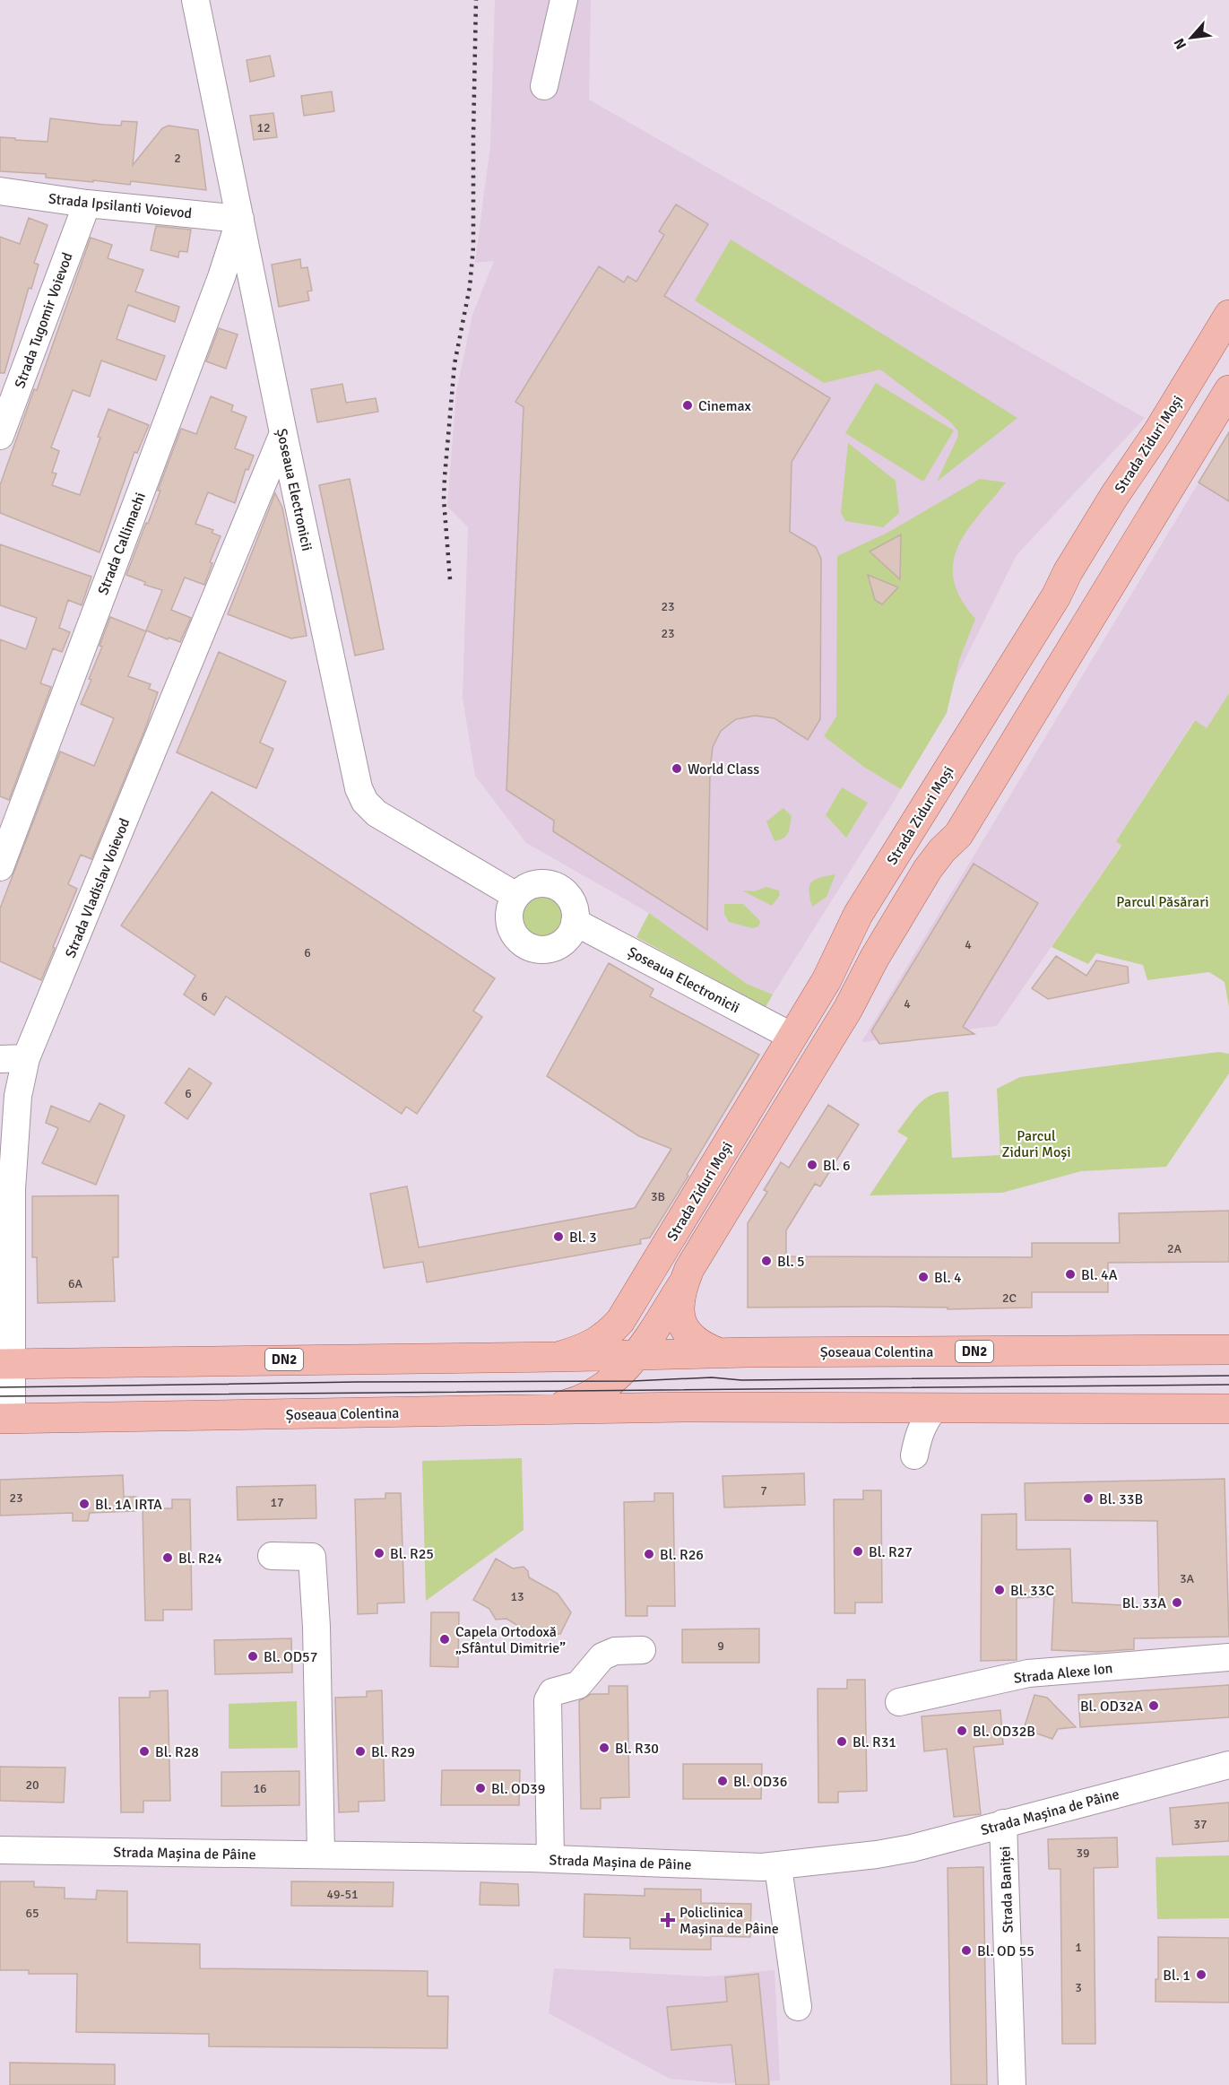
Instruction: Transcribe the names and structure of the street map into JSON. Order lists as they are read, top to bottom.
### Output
{
  "streets": {
    "main road": ["Strada Ziduri Moși", "Șoseaua Colentina", "DN2"],
    "street": [
      "Strada Ipsilanti Voievod",
      "Strada Tugomir Voievod",
      "Șoseaua Electronicii",
      "Strada Callimachi",
      "Strada Vladislav Voievod",
      "Strada Alexe Ion",
      "Strada Mașina de Pâine",
      "Strada Baniței"
    ]
  },
  "crossings": [
    ["Strada Ipsilanti Voievod", "Strada Tugomir Voievod"],
    ["Strada Ipsilanti Voievod", "Șoseaua Electronicii"],
    ["Strada Ipsilanti Voievod", "Strada Callimachi"],
    ["Strada Ziduri Moși", "Șoseaua Electronicii"],
    ["Strada Ziduri Moși", "Șoseaua Colentina"],
    ["Șoseaua Electronicii", "Strada Callimachi"],
    ["Șoseaua Electronicii", "Strada Vladislav Voievod"],
    ["Strada Vladislav Voievod", "Șoseaua Colentina"],
    ["Strada Mașina de Pâine", "Strada Baniței"]
  ],
  "parks": ["Parcul Păsărari", "Parcul Ziduri Moși"],
  "places": {
    "other": [
      "Cinemax",
      "World Class",
      "Bl. 6",
      "Bl. 3",
      "Bl. 5",
      "Bl. 4A",
      "Bl. 4",
      "Bl. 33B",
      "Bl. 1A IRTA",
      "Bl. R27",
      "Bl. R25",
      "Bl. R26",
      "Bl. R24",
      "Bl. 33C",
      "Bl. 33A",
      "Capela Ortodoxă „Sfântul Dimitrie”",
      "Bl. OD57",
      "Bl. OD32A",
      "Bl. OD32B",
      "Bl. R31",
      "Bl. R30",
      "Bl. R28",
      "Bl. R29",
      "Bl. OD36",
      "Bl. OD39",
      "Bl. OD 55",
      "Bl. 1"
    ],
    "health": ["Policlinica Mașina de Pâine"]
  },
  "house_numbers": [
    "12",
    "2",
    "23",
    "23",
    "4",
    "6",
    "6",
    "4",
    "6",
    "3B",
    "2A",
    "6A",
    "2C",
    "7",
    "23",
    "17",
    "3A",
    "13",
    "9",
    "20",
    "16",
    "37",
    "39",
    "49-51",
    "65",
    "1",
    "3"
  ],
  "north": "bottom left"
}
